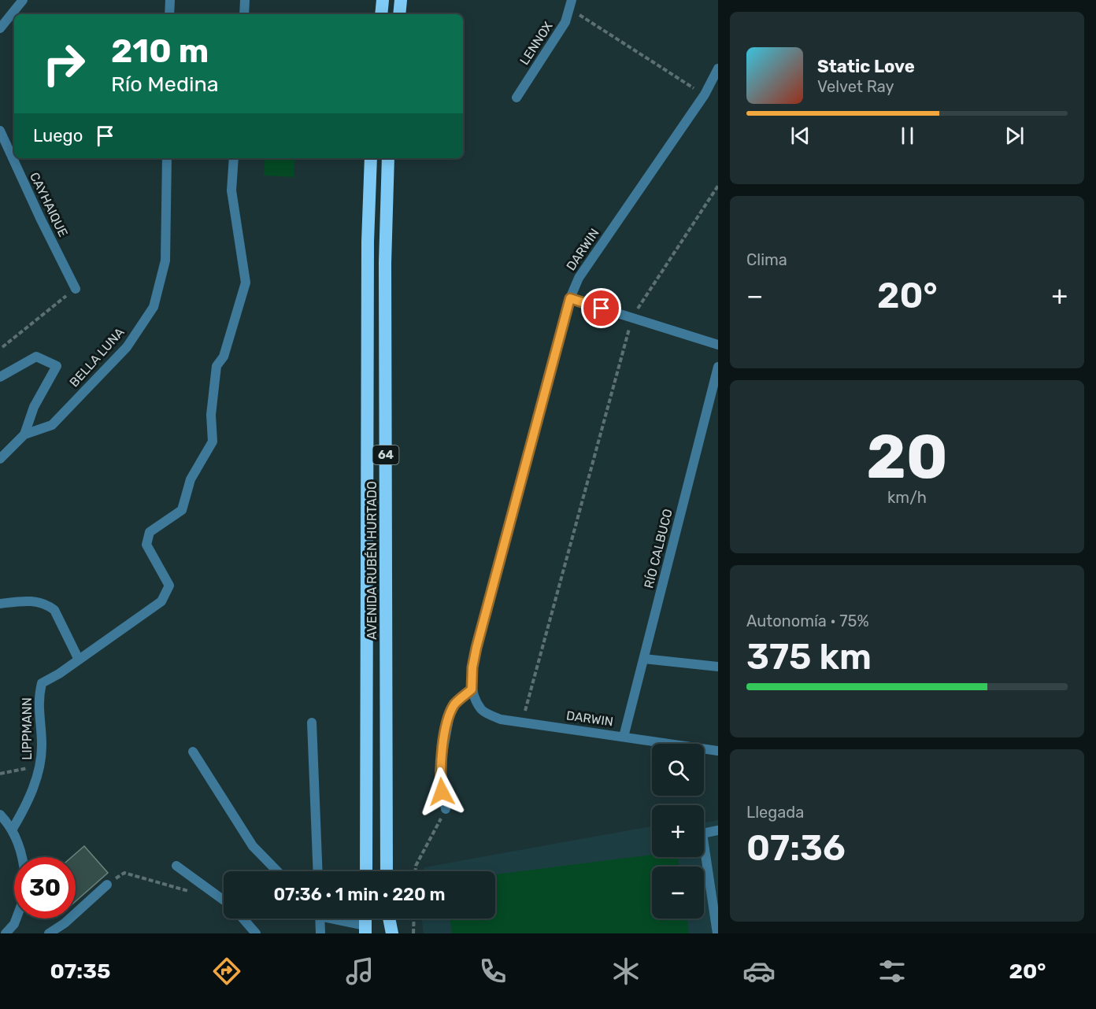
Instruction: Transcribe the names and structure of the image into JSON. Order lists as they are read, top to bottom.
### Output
{
  "streets": {
    "highway": ["64", "AVENIDA RUBÉN HURTADO"],
    "street": [
      "LENNOX",
      "CAYHAIQUE",
      "DARWIN",
      "BELLA LUNA",
      "RÍO CALBUCO",
      "LIPPMANN"
    ]
  },
  "crossings": [
    ["DARWIN", "RÍO CALBUCO"]
  ],
  "page": {
    "turn": ["210 m", "Río Medina"],
    "song": ["Static Love", "Velvet Ray"],
    "then": "Luego",
    "tile": [
      "Clima",
      ["20", "km/h"],
      ["Autonomía · 75%", "375 km"],
      ["Llegada", "07:36"]
    ],
    "heat": ["−", "20°", "+"],
    "map_buttons": ["+", "−"],
    "limit": "30",
    "trip": "07:36 · 1 min · 220 m",
    "tabs": ["07:35", "20°"]
  }
}
